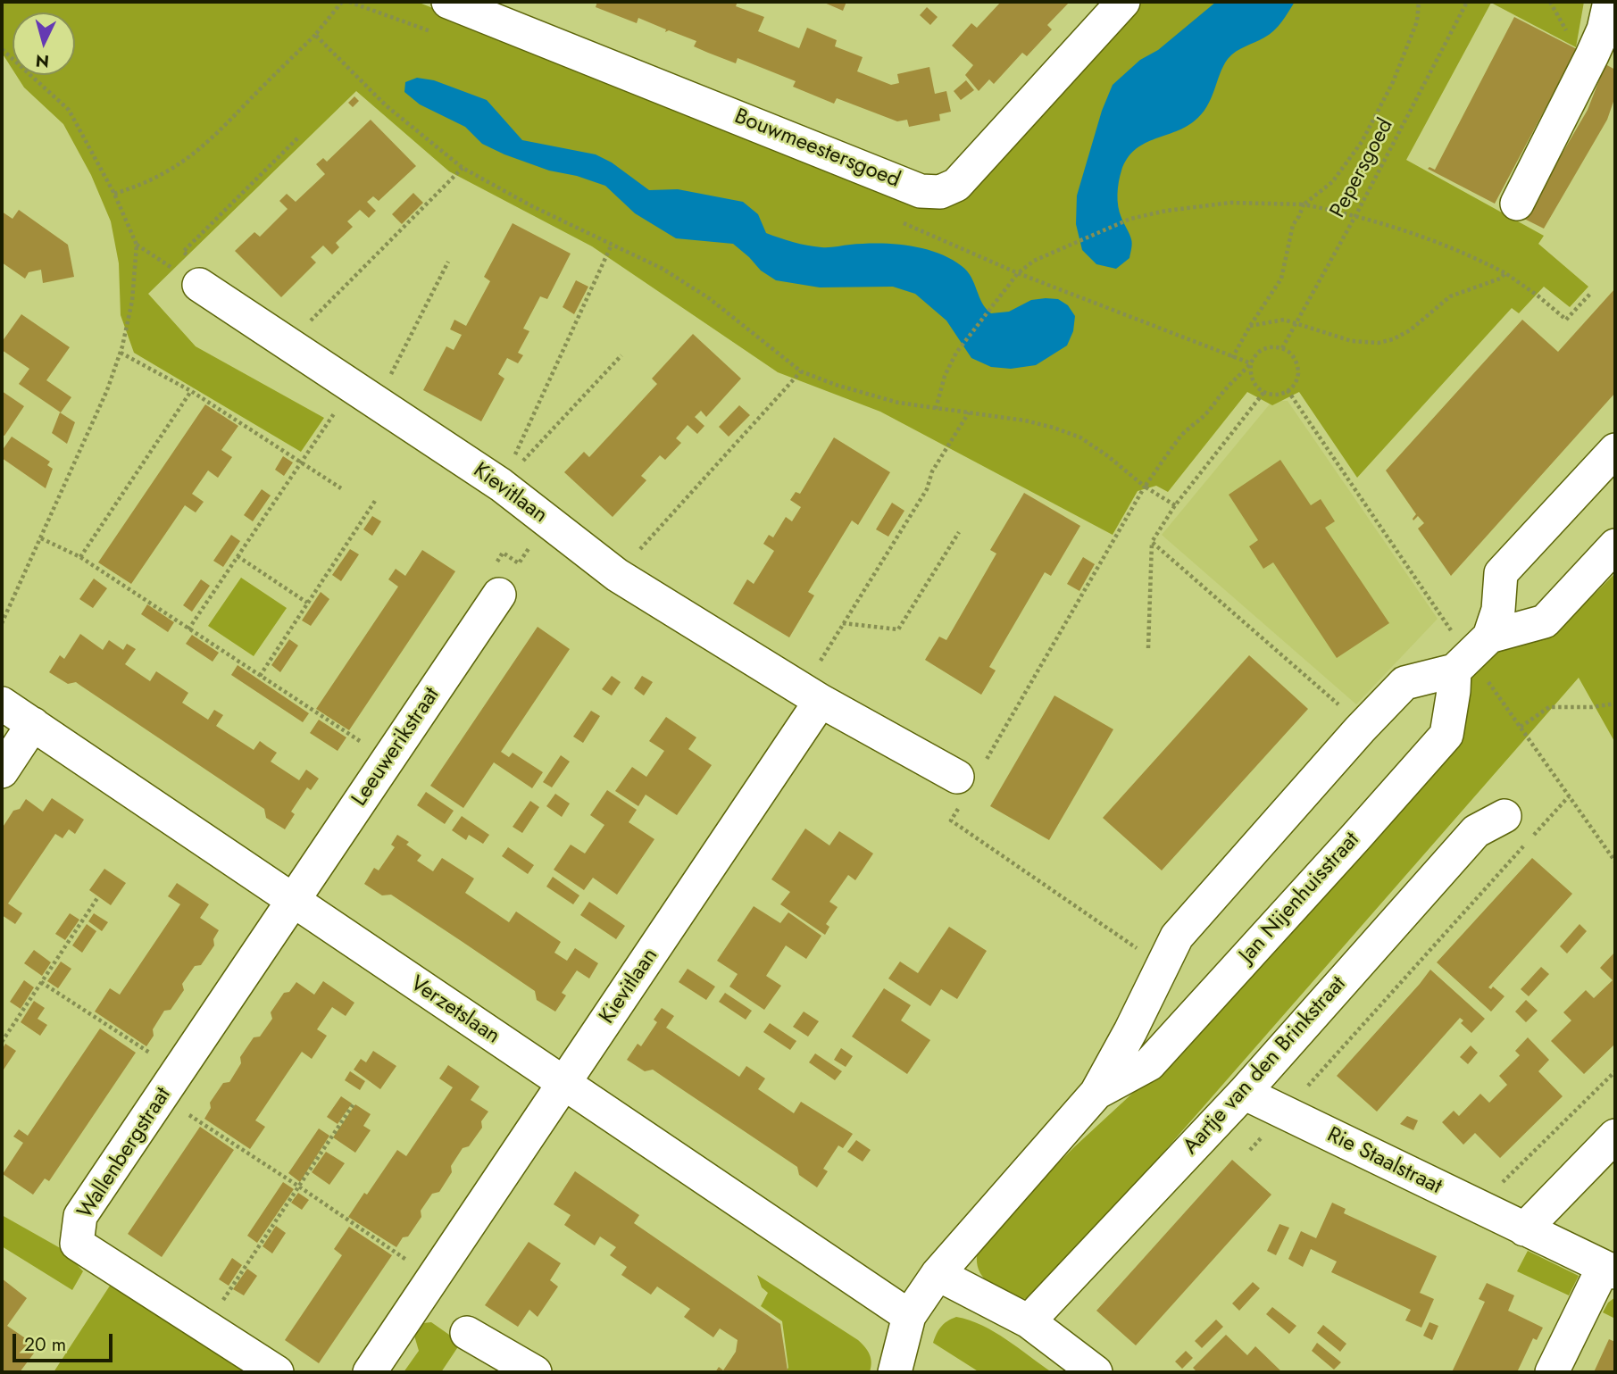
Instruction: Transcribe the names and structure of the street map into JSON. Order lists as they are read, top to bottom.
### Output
{
  "streets": {
    "street": [
      "Bouwmeestersgoed",
      "Kievitlaan",
      "Leeuwerikstraat",
      "Jan Nijenhuisstraat",
      "Verzetslaan",
      "Aartje van den Brinkstraat",
      "Wallenbergstraat",
      "Rie Staalstraat"
    ],
    "path": ["Pepersgoed"]
  },
  "crossings": [
    ["Kievitlaan", "Verzetslaan"],
    ["Leeuwerikstraat", "Verzetslaan"],
    ["Leeuwerikstraat", "Wallenbergstraat"],
    ["Jan Nijenhuisstraat", "Verzetslaan"],
    ["Verzetslaan", "Wallenbergstraat"],
    ["Aartje van den Brinkstraat", "Rie Staalstraat"]
  ],
  "scale_bar": "20 m",
  "north": "bottom"
}
